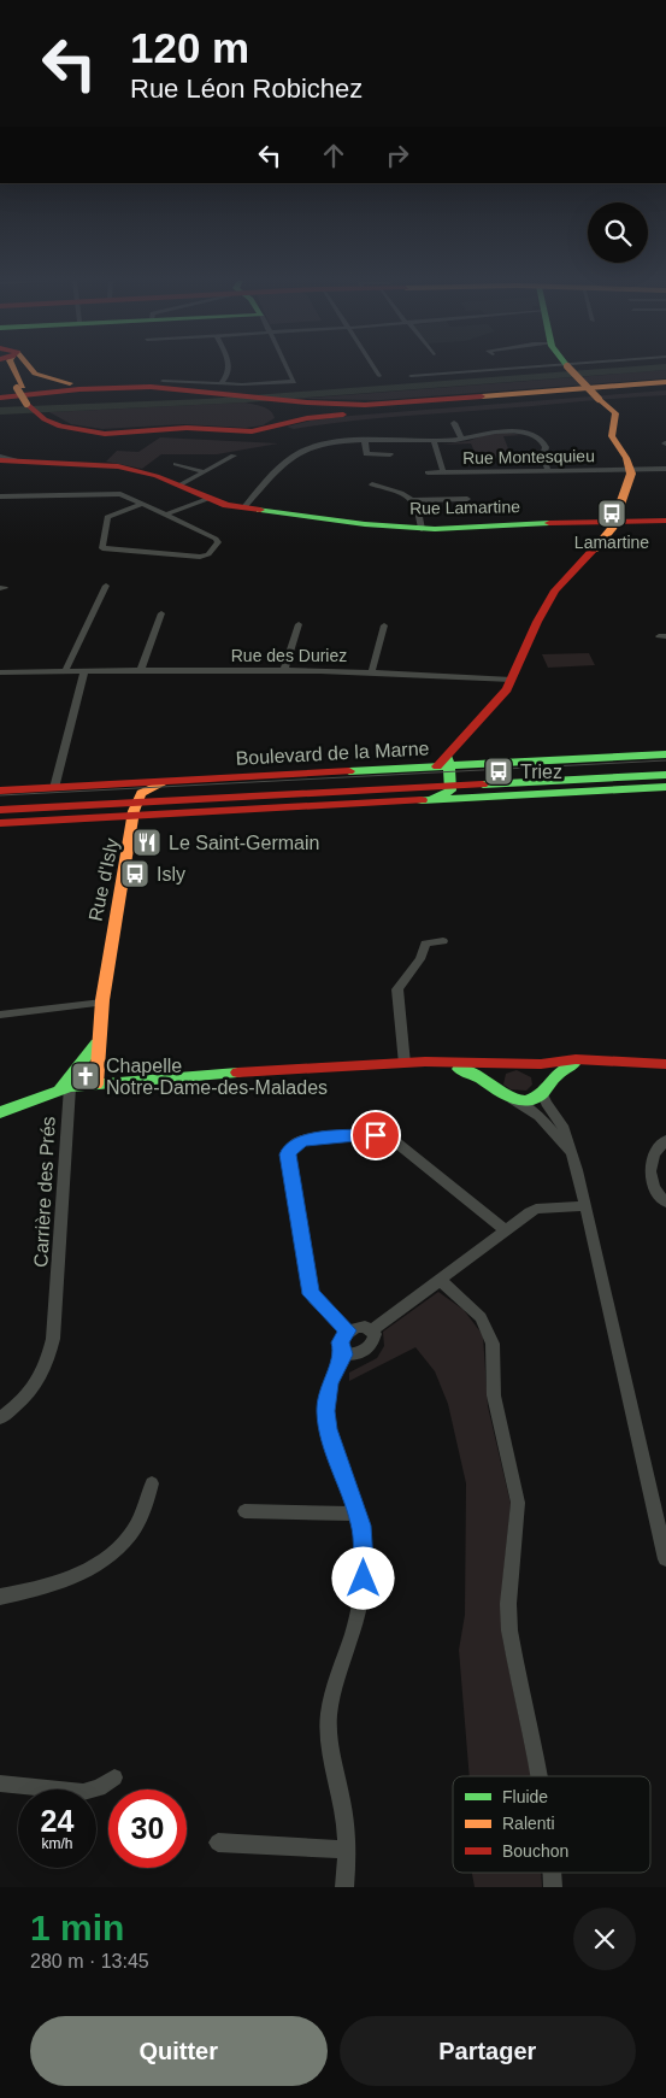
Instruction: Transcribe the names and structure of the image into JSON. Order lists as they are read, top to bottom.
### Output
{
  "streets": {
    "main road": ["Rue Lamartine", "Boulevard de la Marne", "Rue d'Isly"],
    "street": ["Rue Montesquieu", "Rue des Duriez", "Carrière des Prés"]
  },
  "crossings": [
    ["Boulevard de la Marne", "Rue d'Isly"],
    ["Rue d'Isly", "Carrière des Prés"]
  ],
  "places": {
    "bus stop": ["Lamartine", "Triez", "Isly"],
    "restaurant": ["Le Saint-Germain"],
    "church": ["Chapelle Notre-Dame-des-Malades"]
  },
  "legend": ["Fluide", "Ralenti", "Bouchon"],
  "page": {
    "turn": ["120 m", "Rue Léon Robichez"],
    "speed": "24 km/h",
    "limit": "30",
    "heading": ["1 min", "280 m · 13:45"],
    "buttons": ["Quitter", "Partager"]
  }
}
